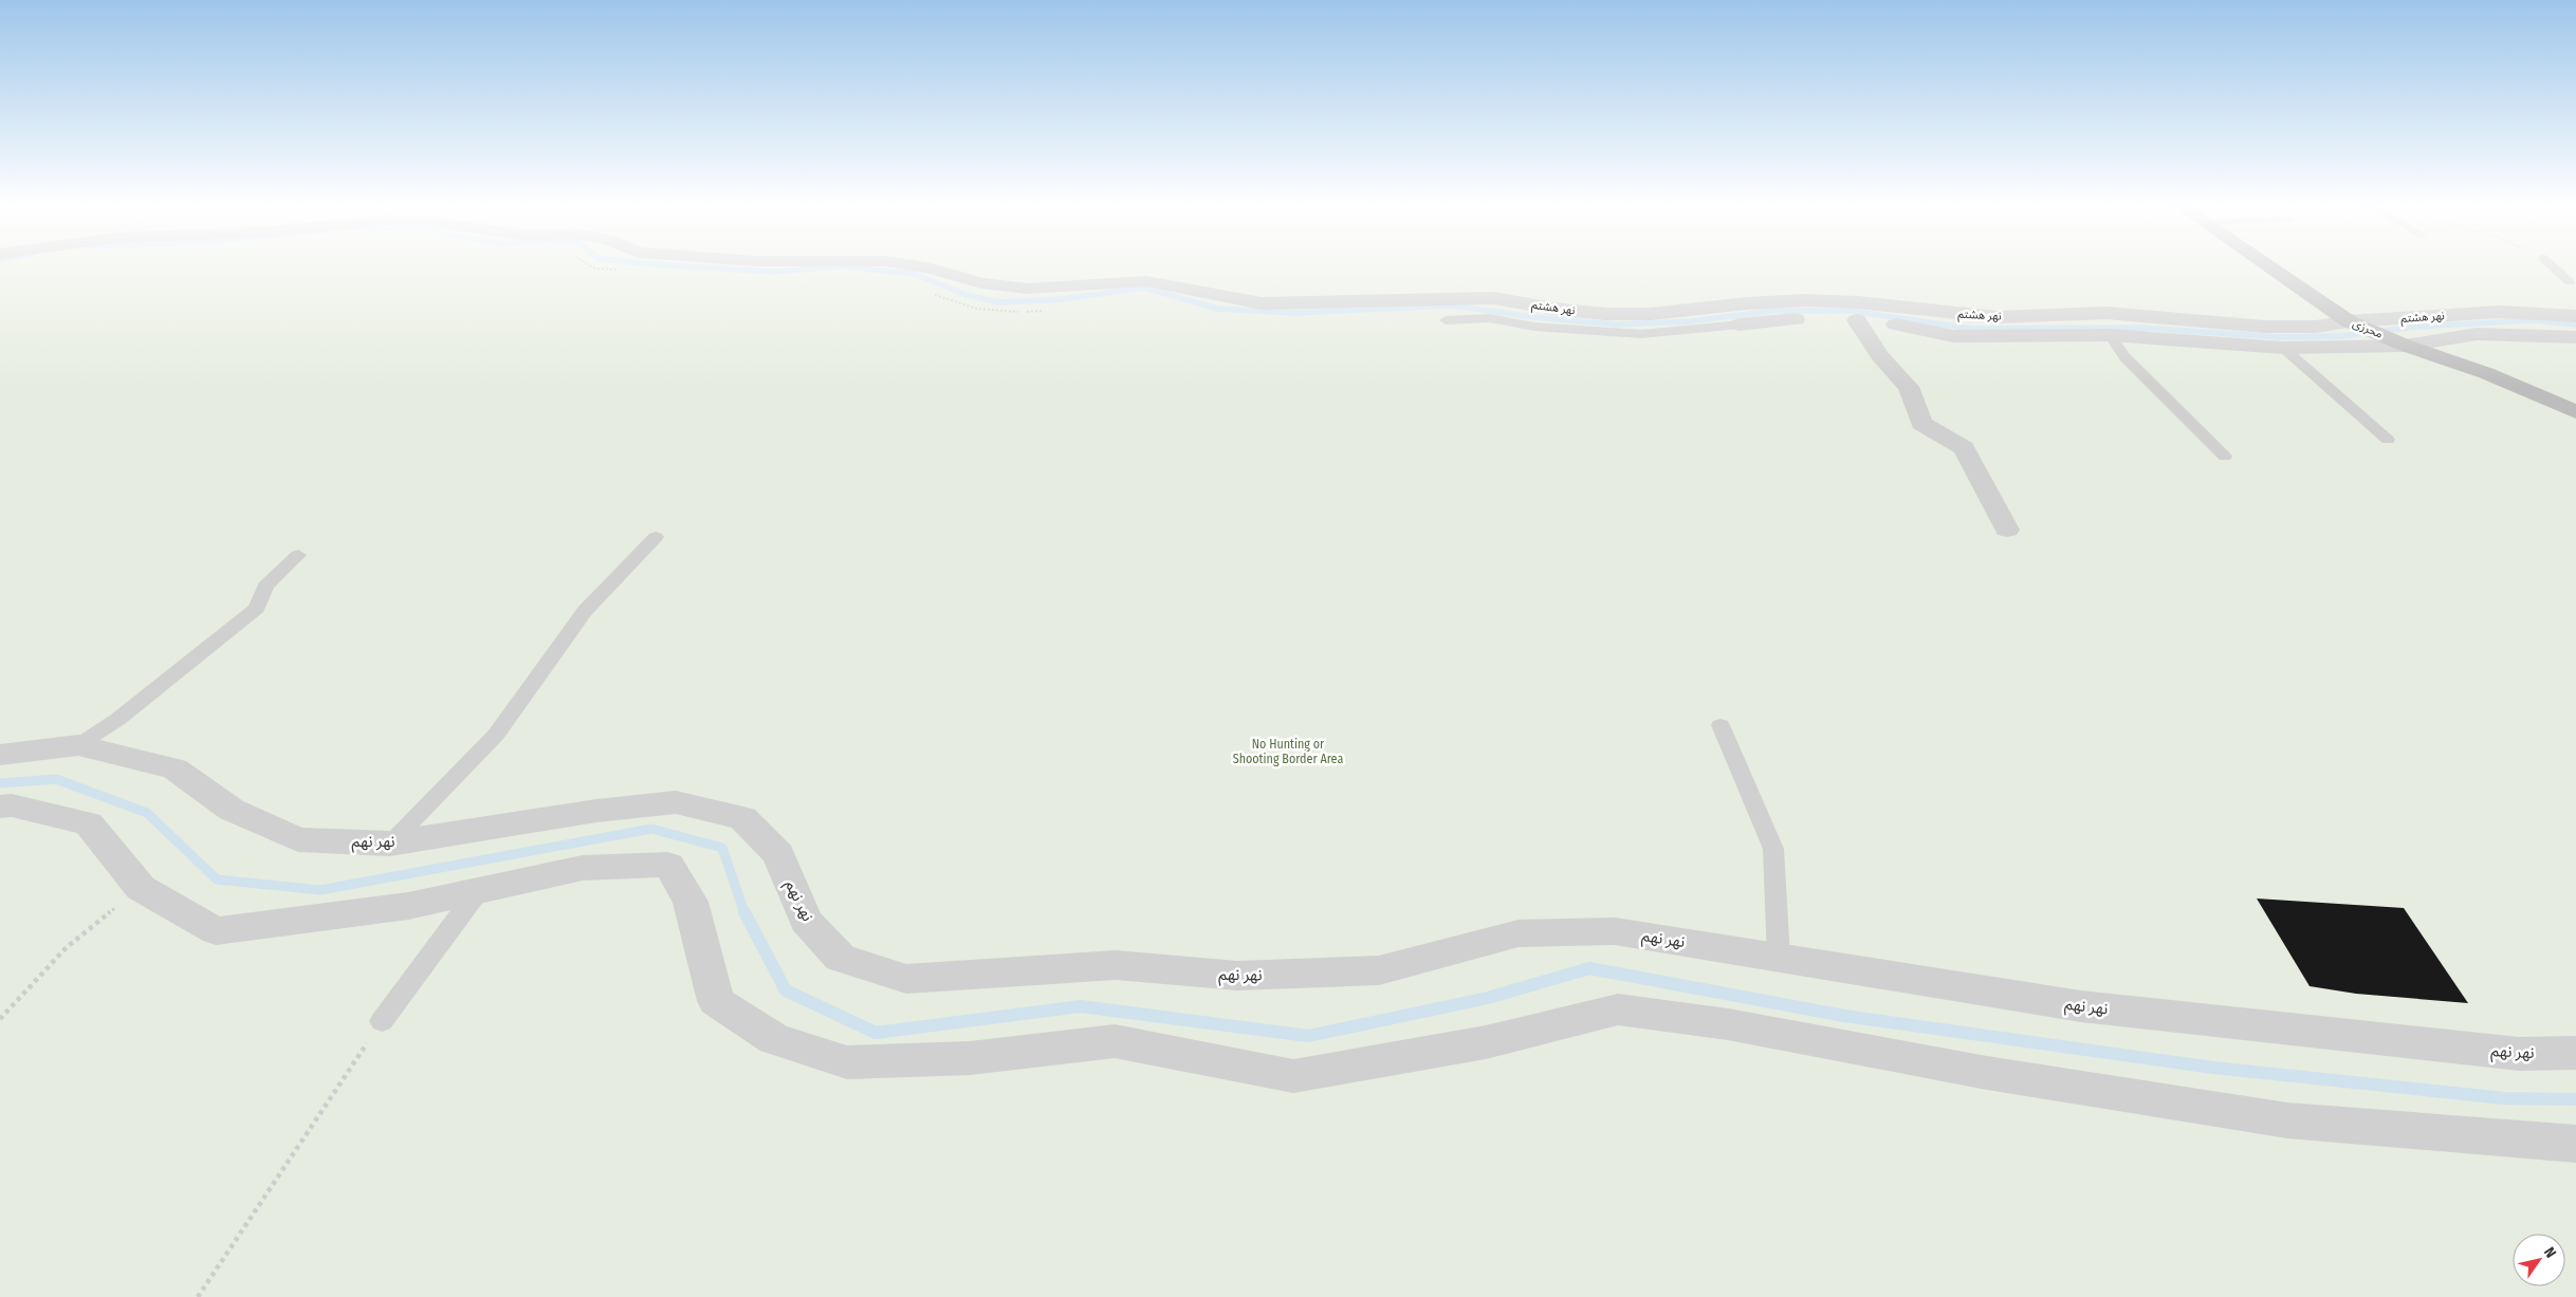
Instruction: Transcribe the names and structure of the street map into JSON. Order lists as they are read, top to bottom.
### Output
{
  "streets": {
    "street": ["نهر هشتم", "محرزی", "نهر نهم"]
  },
  "crossings": [
    ["نهر هشتم", "محرزی"]
  ],
  "parks": ["No Hunting or Shooting Border Area"],
  "north": "top right"
}
